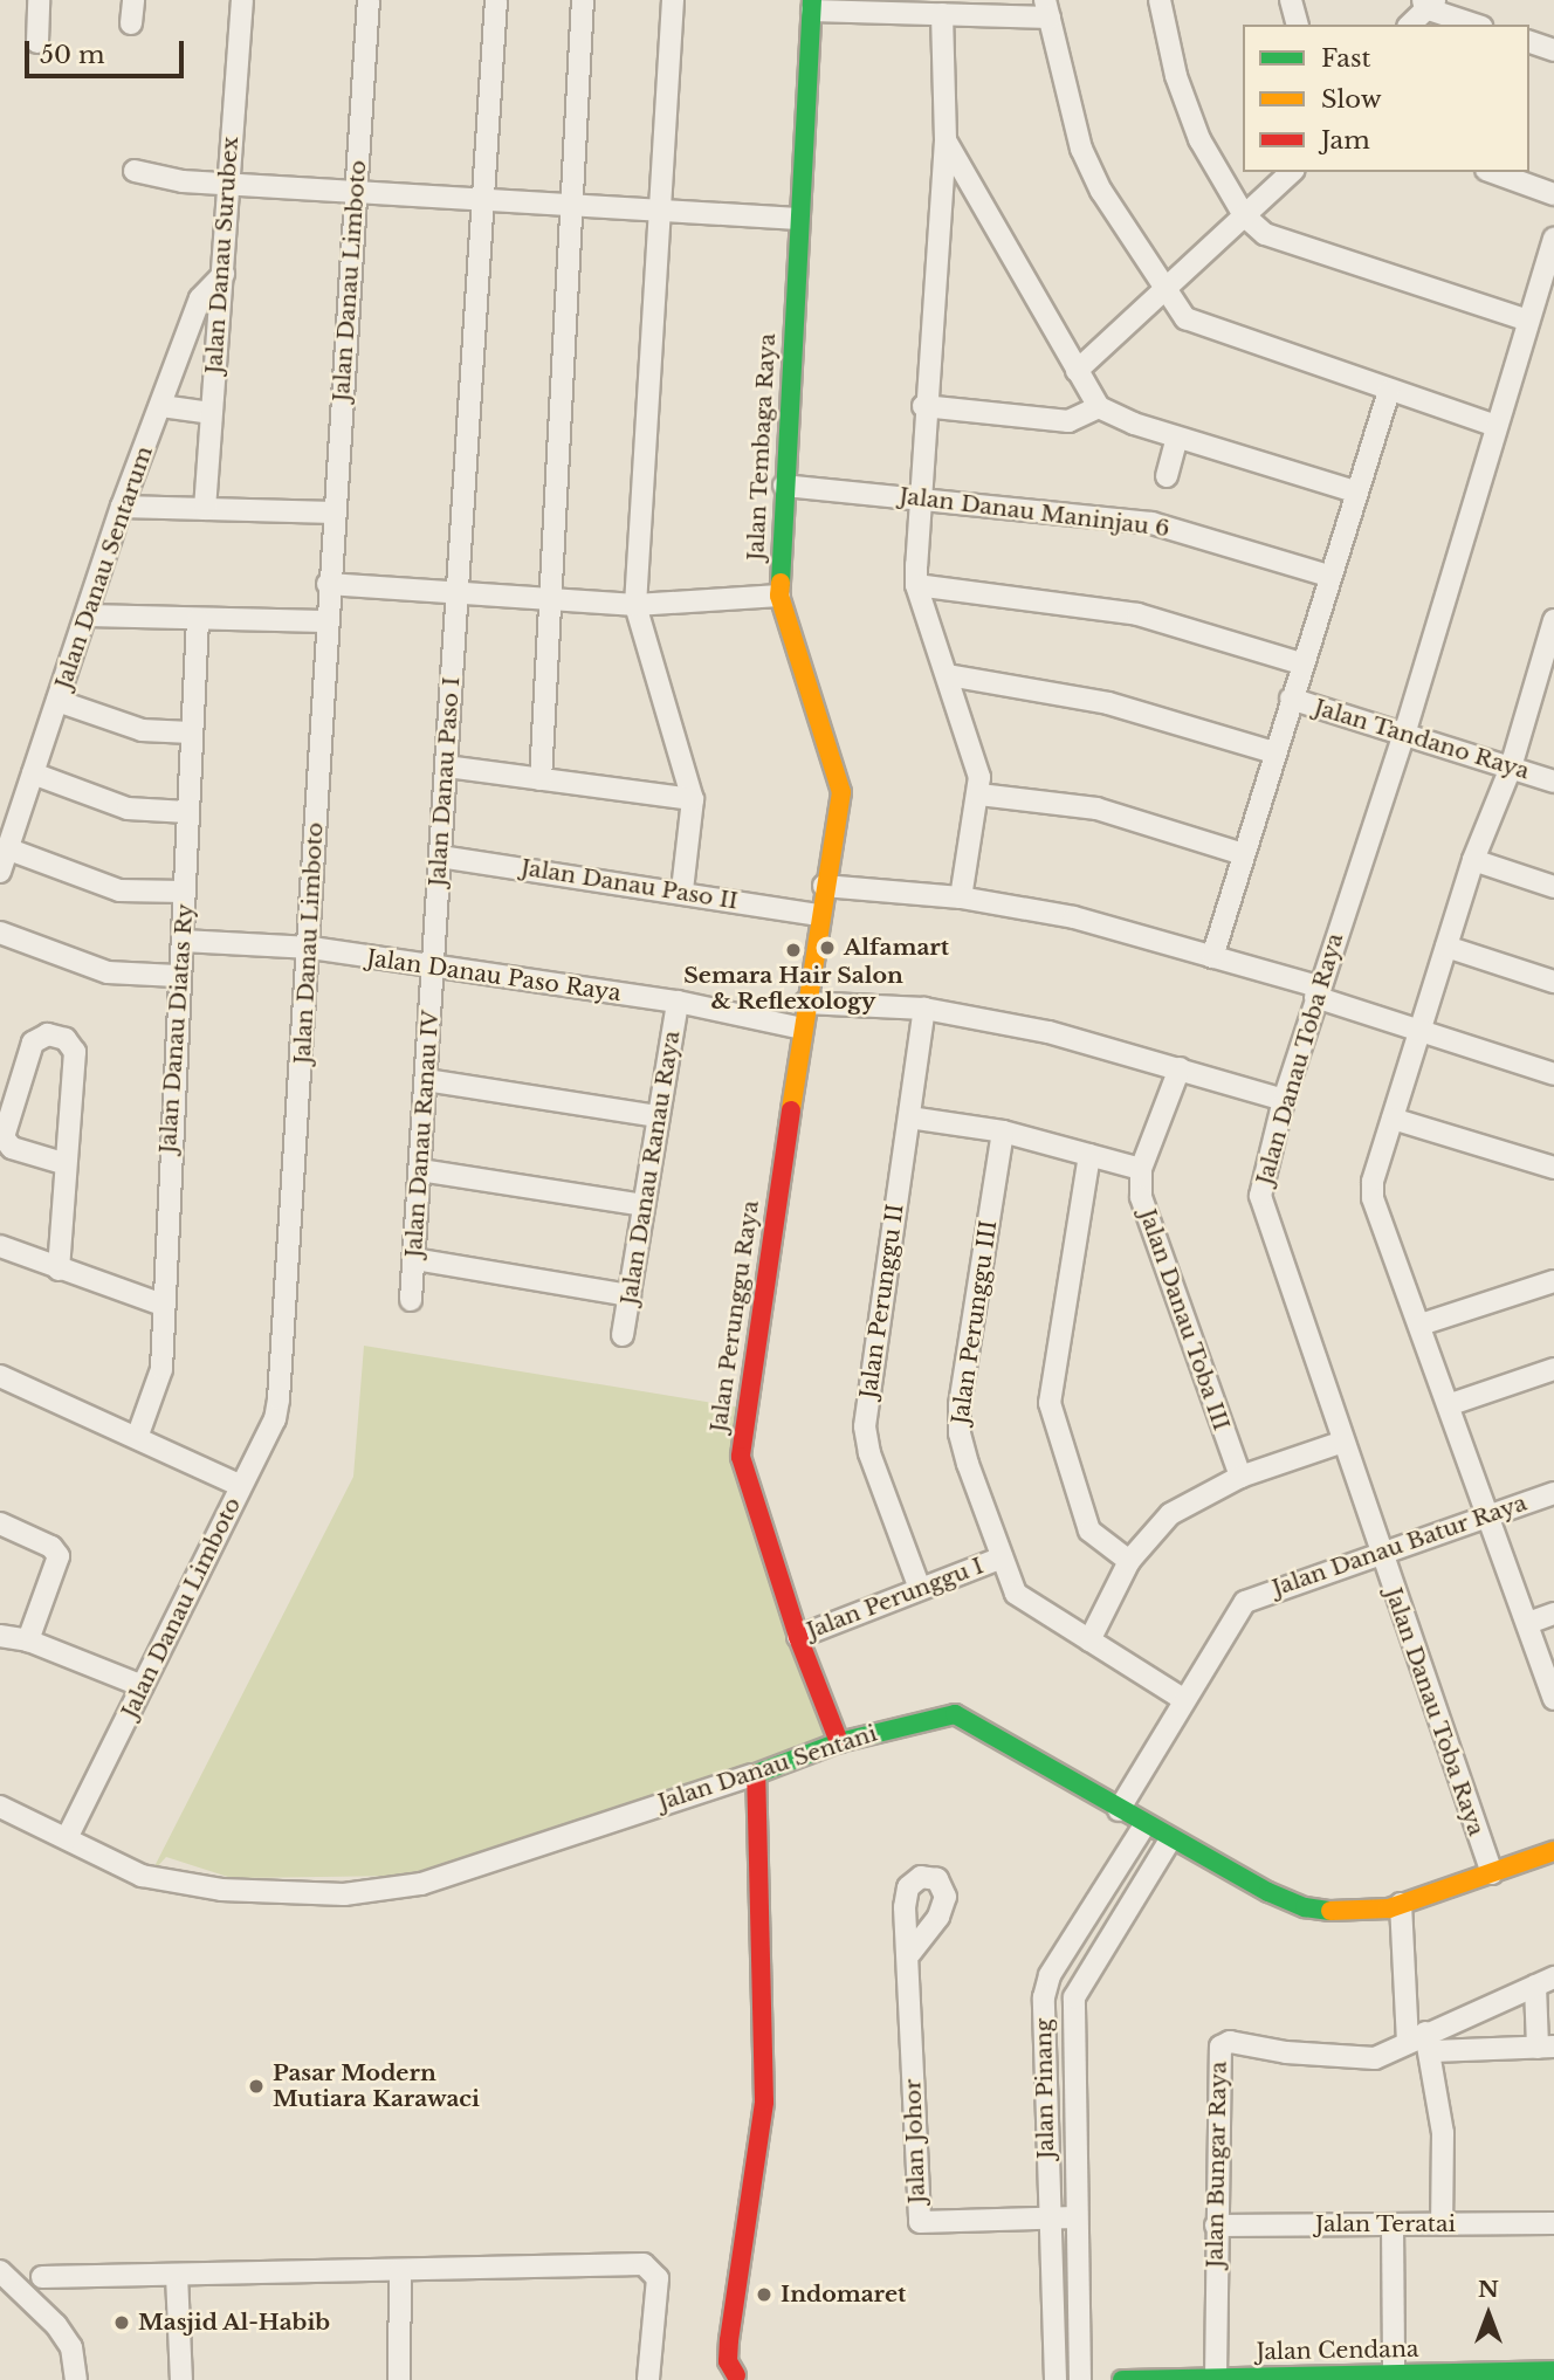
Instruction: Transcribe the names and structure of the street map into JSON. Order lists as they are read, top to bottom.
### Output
{
  "streets": {
    "street": [
      "Jalan Danau Surubex",
      "Jalan Danau Limboto",
      "Jalan Tembaga Raya",
      "Jalan Danau Maninjau 6",
      "Jalan Danau Sentarum",
      "Jalan Tandano Raya",
      "Jalan Danau Paso I",
      "Jalan Danau Paso II",
      "Jalan Danau Paso Raya",
      "Jalan Danau Diatas Ry",
      "Jalan Danau Toba Raya",
      "Jalan Danau Ranau IV",
      "Jalan Danau Ranau Raya",
      "Jalan Perunggu II",
      "Jalan Perunggu Raya",
      "Jalan Danau Toba III",
      "Jalan Perunggu III",
      "Jalan Danau Batur Raya",
      "Jalan Perunggu I",
      "Jalan Danau Sentani",
      "Jalan Pinang",
      "Jalan Johor",
      "Jalan Bungar Raya",
      "Jalan Teratai",
      "Jalan Cendana"
    ]
  },
  "crossings": [
    ["Jalan Danau Surubex", "Jalan Danau Sentarum"],
    ["Jalan Danau Limboto", "Jalan Danau Paso Raya"],
    ["Jalan Danau Limboto", "Jalan Danau Sentani"],
    ["Jalan Tembaga Raya", "Jalan Danau Maninjau 6"],
    ["Jalan Tembaga Raya", "Jalan Perunggu Raya"],
    ["Jalan Tandano Raya", "Jalan Danau Toba Raya"],
    ["Jalan Danau Paso I", "Jalan Danau Paso II"],
    ["Jalan Danau Paso I", "Jalan Danau Paso Raya"],
    ["Jalan Danau Paso I", "Jalan Danau Ranau IV"],
    ["Jalan Danau Paso II", "Jalan Perunggu Raya"],
    ["Jalan Danau Paso Raya", "Jalan Danau Diatas Ry"],
    ["Jalan Danau Paso Raya", "Jalan Danau Ranau IV"],
    ["Jalan Danau Paso Raya", "Jalan Danau Ranau Raya"],
    ["Jalan Danau Paso Raya", "Jalan Perunggu Raya"],
    ["Jalan Danau Toba Raya", "Jalan Danau Batur Raya"],
    ["Jalan Danau Toba Raya", "Jalan Danau Sentani"],
    ["Jalan Perunggu II", "Jalan Perunggu I"],
    ["Jalan Perunggu Raya", "Jalan Perunggu I"],
    ["Jalan Perunggu Raya", "Jalan Danau Sentani"],
    ["Jalan Perunggu III", "Jalan Perunggu I"],
    ["Jalan Danau Batur Raya", "Jalan Perunggu I"],
    ["Jalan Danau Batur Raya", "Jalan Danau Sentani"],
    ["Jalan Danau Sentani", "Jalan Pinang"],
    ["Jalan Pinang", "Jalan Johor"],
    ["Jalan Bungar Raya", "Jalan Teratai"],
    ["Jalan Bungar Raya", "Jalan Cendana"]
  ],
  "places": [
    "Alfamart",
    "Semara Hair Salon & Reflexology",
    "Pasar Modern Mutiara Karawaci",
    "Indomaret",
    "Masjid Al-Habib"
  ],
  "legend": ["Fast", "Slow", "Jam"],
  "scale_bar": "50 m",
  "north": "top"
}
